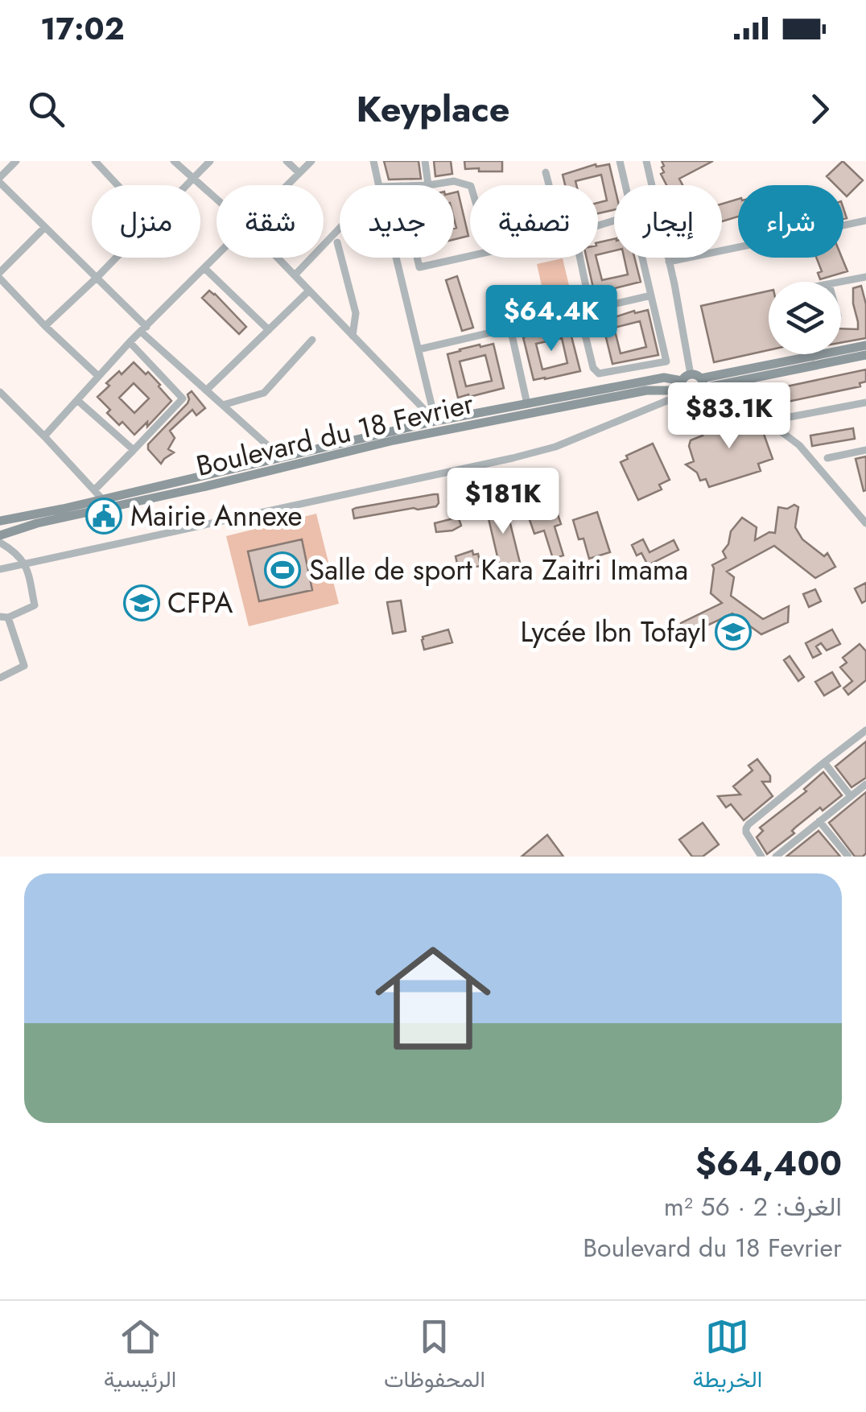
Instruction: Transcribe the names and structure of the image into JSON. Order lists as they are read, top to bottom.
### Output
{
  "streets": {
    "main road": ["Boulevard du 18 Fevrier"]
  },
  "places": {
    "public building": ["Mairie Annexe"],
    "sports": ["Salle de sport Kara Zaitri Imama"],
    "school or university": ["CFPA", "Lycée Ibn Tofayl"]
  },
  "page": {
    "status": "17:02",
    "header": "Keyplace",
    "chip": [
      "شراء",
      "إيجار",
      "تصفية",
      "جديد",
      "شقة",
      "منزل"
    ],
    "price": ["$64.4K", "$83.1K", "$181K"],
    "list": [
      {
        "name": "$64,400",
        "note": "الغرف: 2 · 56 m² · Boulevard du 18 Fevrier"
      }
    ],
    "tabs": ["الخريطة", "المحفوظات", "الرئيسية"]
  }
}
